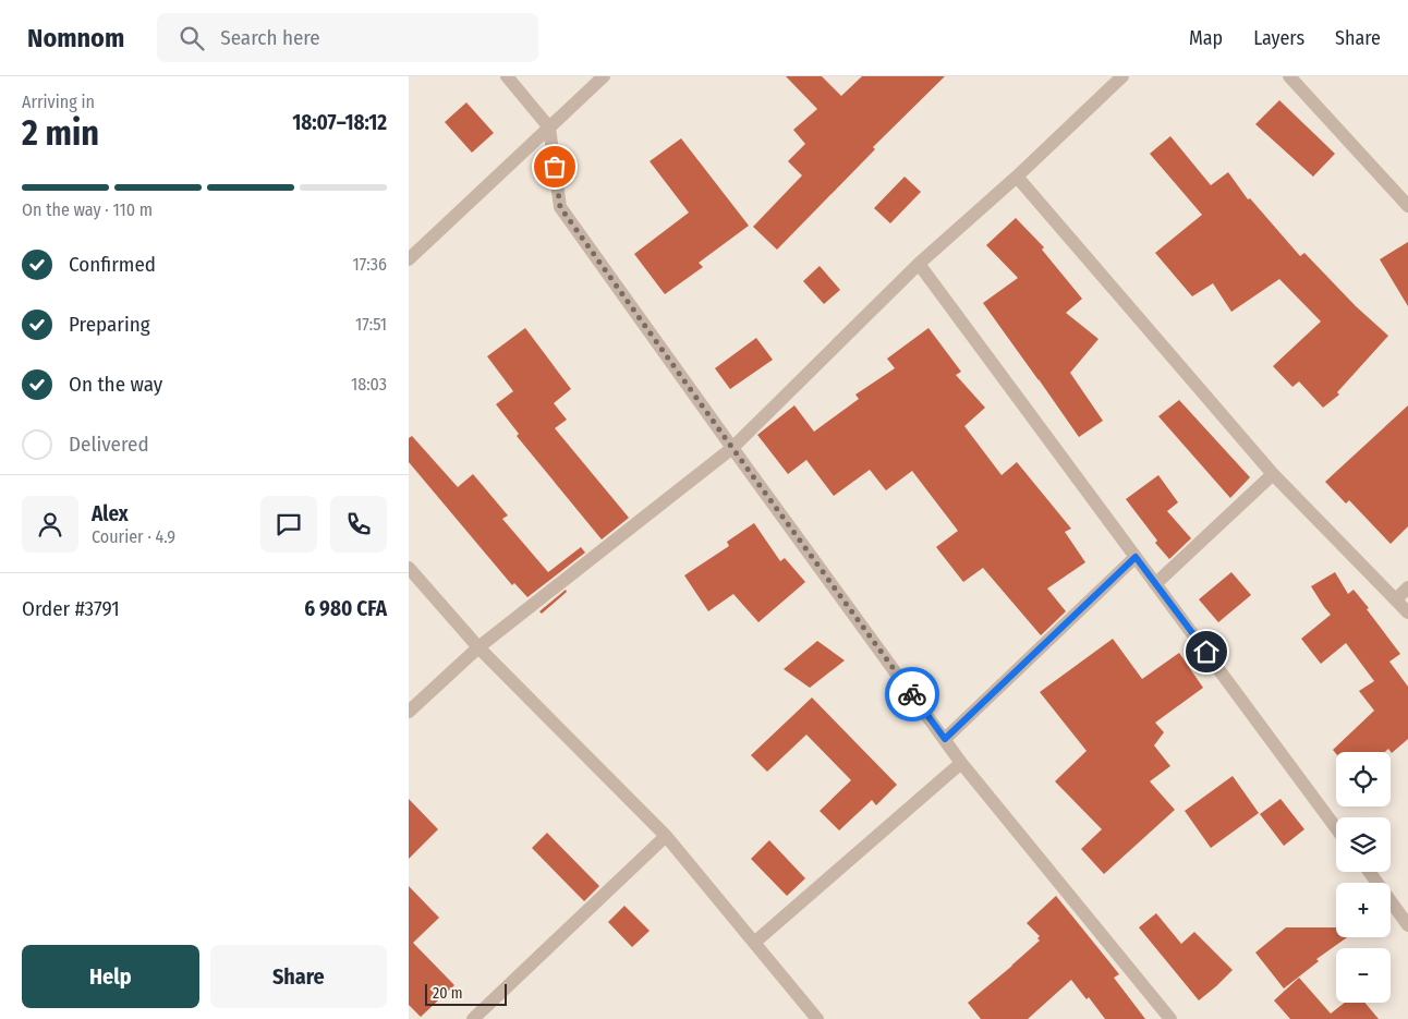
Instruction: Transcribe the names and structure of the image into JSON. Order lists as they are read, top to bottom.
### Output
{
  "scale_bar": "20 m",
  "page": {
    "header": "Nomnom",
    "search": "Search here",
    "nav": ["Map", "Layers", "Share"],
    "heading": ["2 min", "Arriving in", "18:07–18:12"],
    "panel": [
      "Alex",
      "Courier · 4.9",
      "Order #3791",
      "6 980 CFA"
    ],
    "bar": "On the way · 110 m",
    "list": [
      ["Confirmed", "17:36"],
      ["Preparing", "17:51"],
      ["On the way", "18:03"],
      "Delivered"
    ],
    "map_buttons": ["+", "−"],
    "buttons": ["Help", "Share"],
    "scale": "20 m"
  }
}
